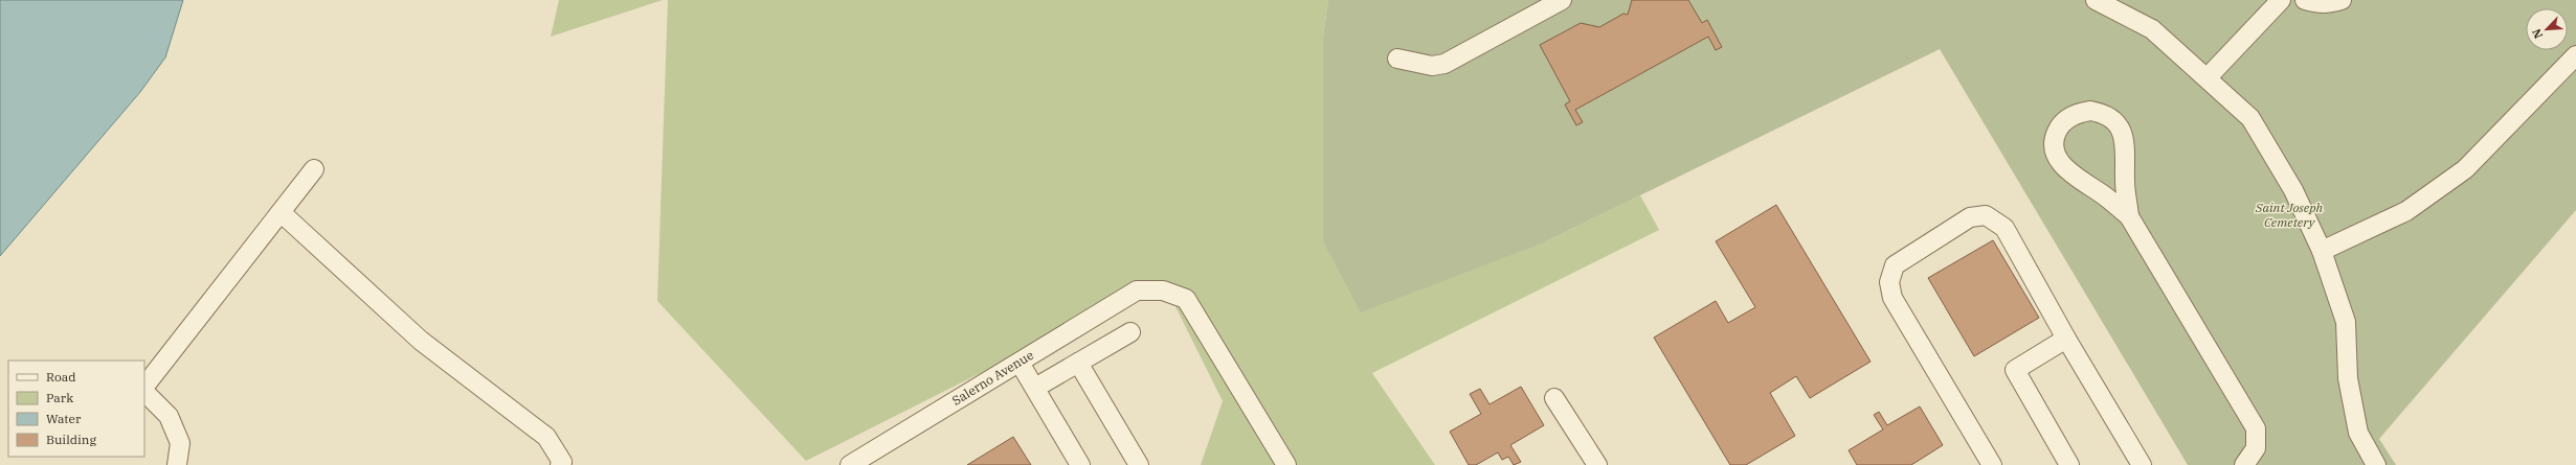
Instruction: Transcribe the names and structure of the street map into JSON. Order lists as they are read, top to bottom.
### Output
{
  "streets": {
    "street": ["Salerno Avenue"]
  },
  "parks": ["Saint Joseph Cemetery"],
  "legend": [
    "Road",
    "Park",
    "Water",
    "Building"
  ],
  "north": "bottom left"
}
